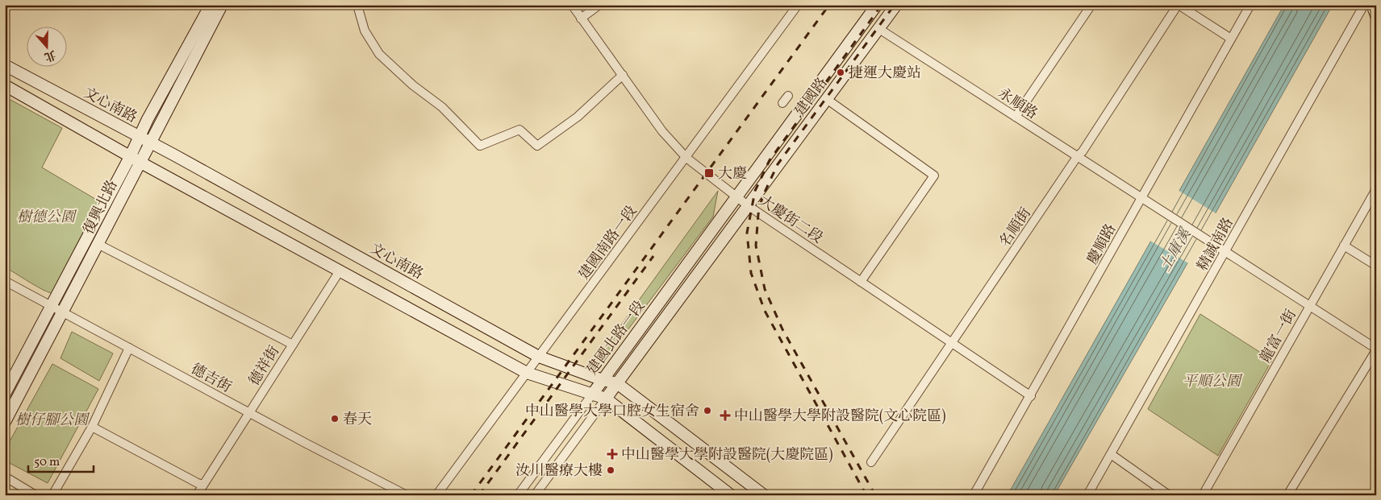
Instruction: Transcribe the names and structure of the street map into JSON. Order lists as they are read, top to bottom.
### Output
{
  "streets": {
    "main road": [
      "建國路",
      "文心南路",
      "復興北路",
      "建國北路一段"
    ],
    "street": [
      "永順路",
      "大慶街二段",
      "名順街",
      "建國南路一段",
      "慶順路",
      "精誠南路",
      "龍富一街",
      "德祥街",
      "德吉街"
    ]
  },
  "crossings": [
    ["建國路", "永順路"],
    ["建國路", "大慶街二段"],
    ["建國路", "建國北路一段"],
    ["永順路", "名順街"],
    ["永順路", "慶順路"],
    ["永順路", "精誠南路"],
    ["文心南路", "復興北路"],
    ["文心南路", "建國南路一段"],
    ["文心南路", "建國北路一段"],
    ["復興北路", "德吉街"],
    ["大慶街二段", "名順街"],
    ["大慶街二段", "建國南路一段"],
    ["大慶街二段", "慶順路"],
    ["大慶街二段", "建國北路一段"],
    ["德祥街", "德吉街"]
  ],
  "water": ["土庫溪"],
  "parks": ["樹德公園", "平順公園", "樹仔腳公園"],
  "places": {
    "other": [
      "捷運大慶站",
      "中山醫學大學口腔女生宿舍",
      "春天",
      "汝川醫療大樓"
    ],
    "transit": ["大慶"],
    "health": ["中山醫學大學附設醫院(文心院區)", "中山醫學大學附設醫院(大慶院區)"]
  },
  "scale_bar": "50 m",
  "north": "bottom"
}
